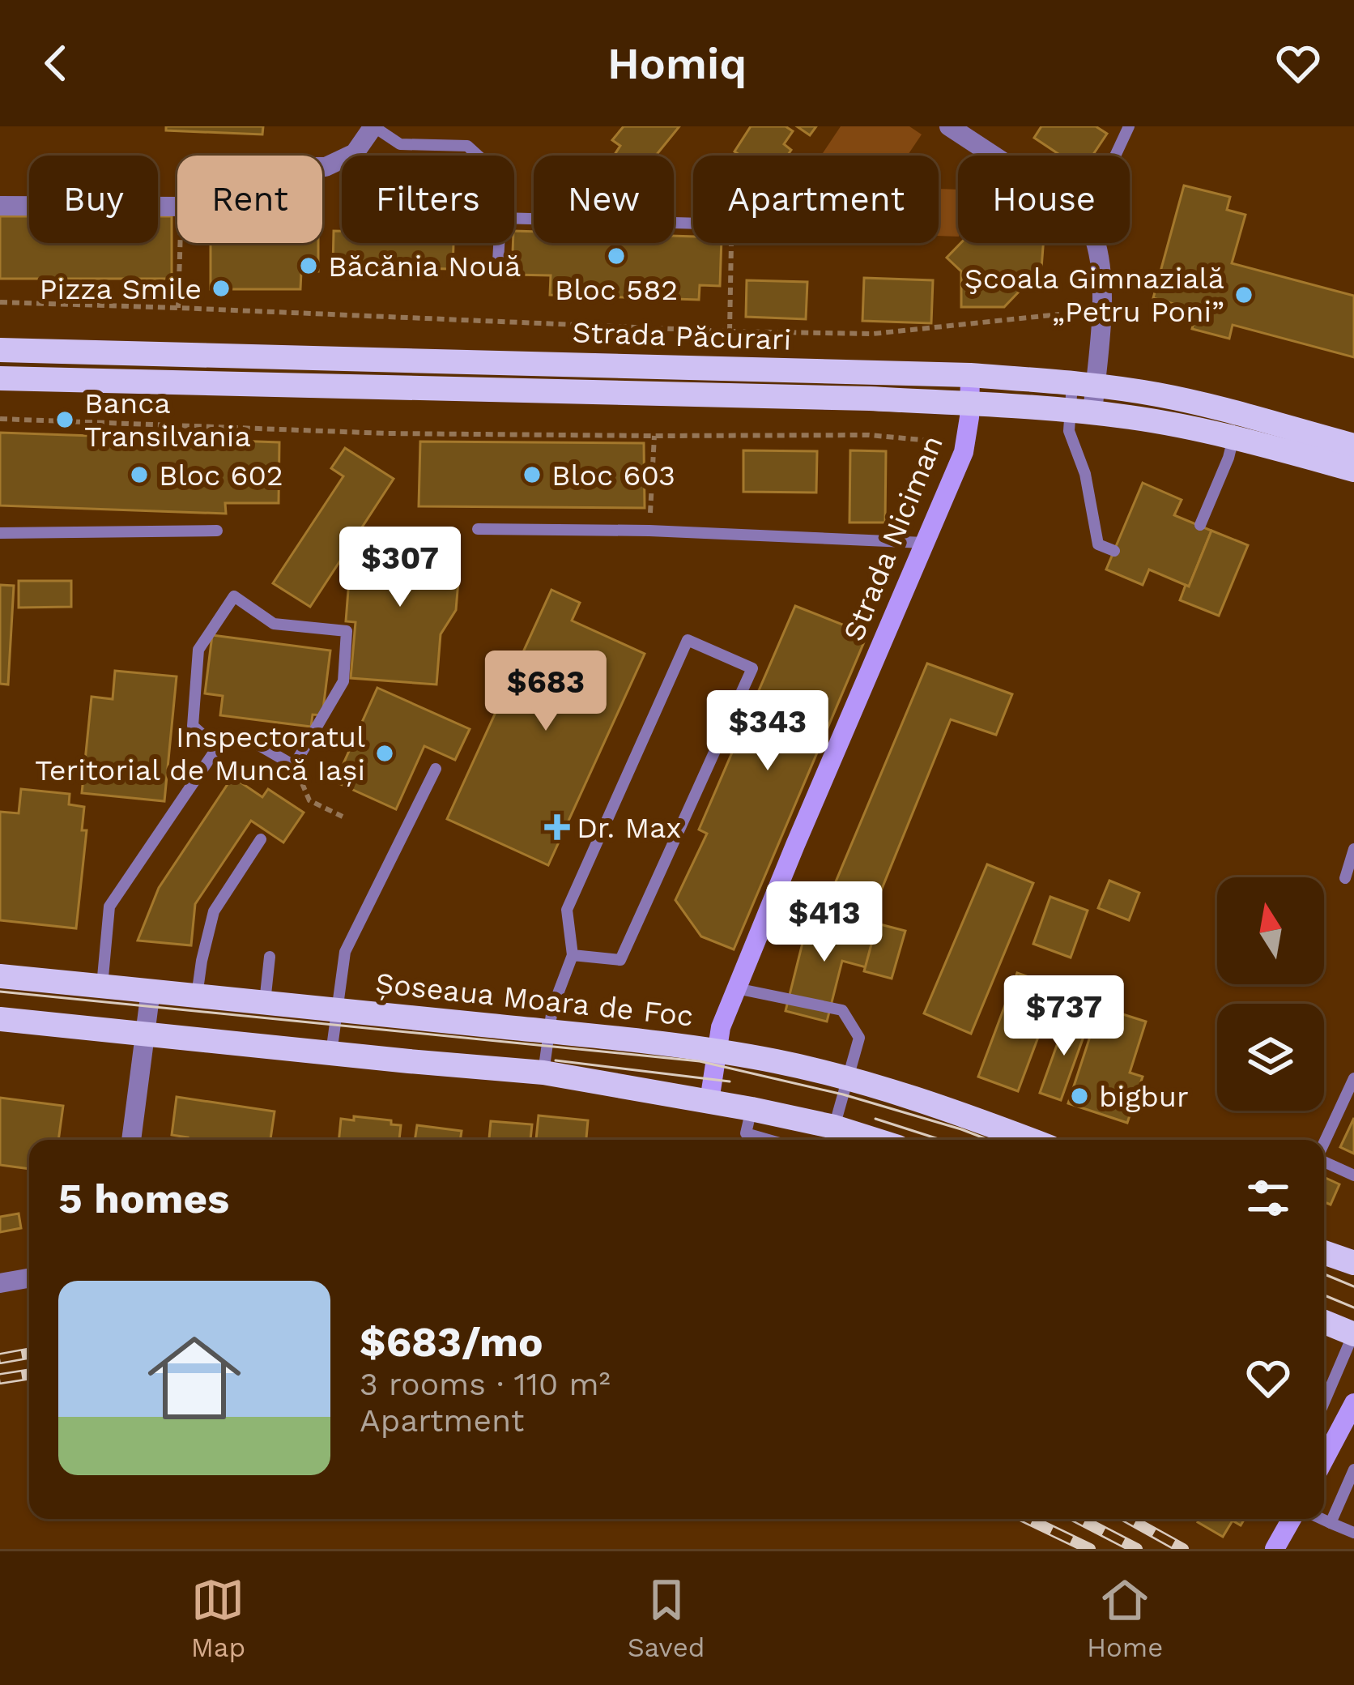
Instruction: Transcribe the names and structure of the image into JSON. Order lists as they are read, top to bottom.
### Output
{
  "streets": {
    "main road": ["Strada Păcurari", "Șoseaua Moara de Foc"],
    "street": ["Strada Niciman"]
  },
  "crossings": [
    ["Strada Păcurari", "Strada Niciman"],
    ["Strada Niciman", "Șoseaua Moara de Foc"]
  ],
  "places": {
    "other": [
      "Bloc 582",
      "Băcănia Nouă",
      "Pizza Smile",
      "Şcoala Gimnazială „Petru Poni”",
      "Banca Transilvania",
      "Bloc 602",
      "Bloc 603",
      "Inspectoratul Teritorial de Muncă Iași",
      "bigbur"
    ],
    "health": ["Dr. Max"]
  },
  "north": "top",
  "page": {
    "header": "Homiq",
    "chip": [
      "Buy",
      "Rent",
      "Filters",
      "New",
      "Apartment",
      "House"
    ],
    "price": [
      "$307",
      "$683",
      "$343",
      "$413",
      "$737"
    ],
    "heading": "5 homes",
    "list": [
      {
        "name": "$683/mo",
        "note": "3 rooms · 110 m² · Apartment"
      }
    ],
    "tabs": ["Map", "Saved", "Home"]
  }
}
